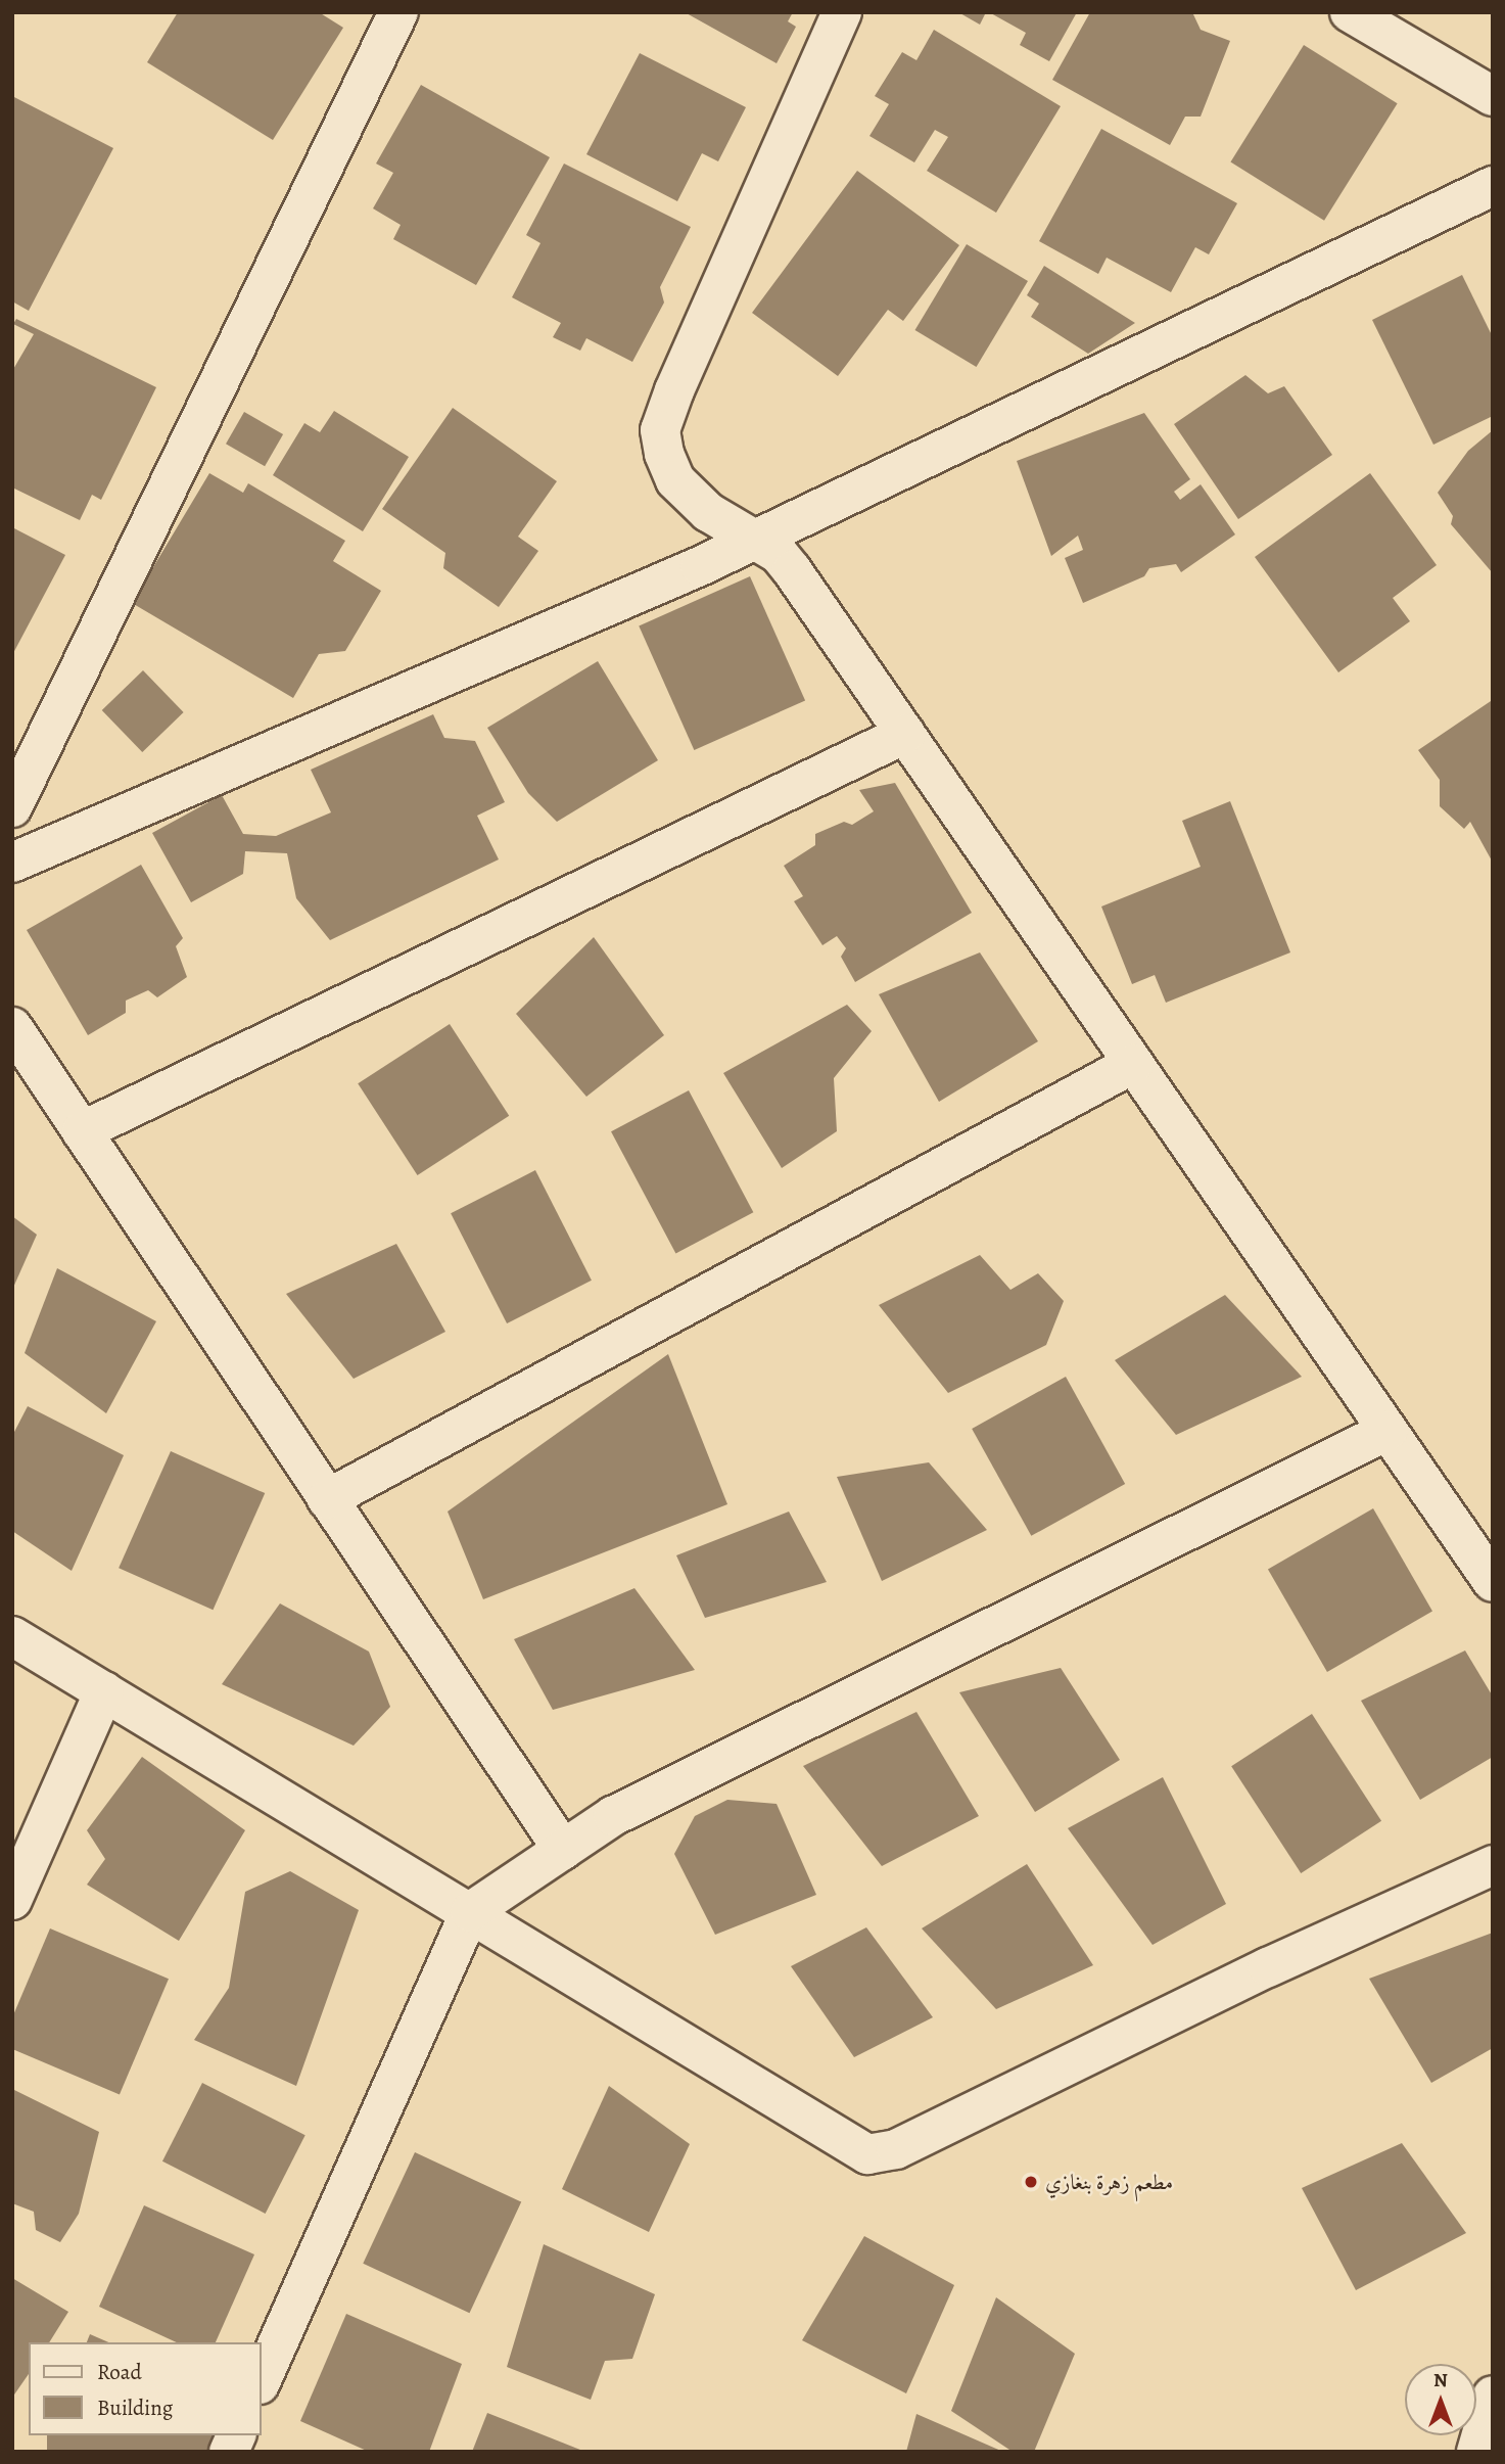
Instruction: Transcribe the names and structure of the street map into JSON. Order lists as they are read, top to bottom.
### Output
{
  "places": ["مطعم زهرة بنغازي"],
  "legend": ["Road", "Building"],
  "north": "top"
}
